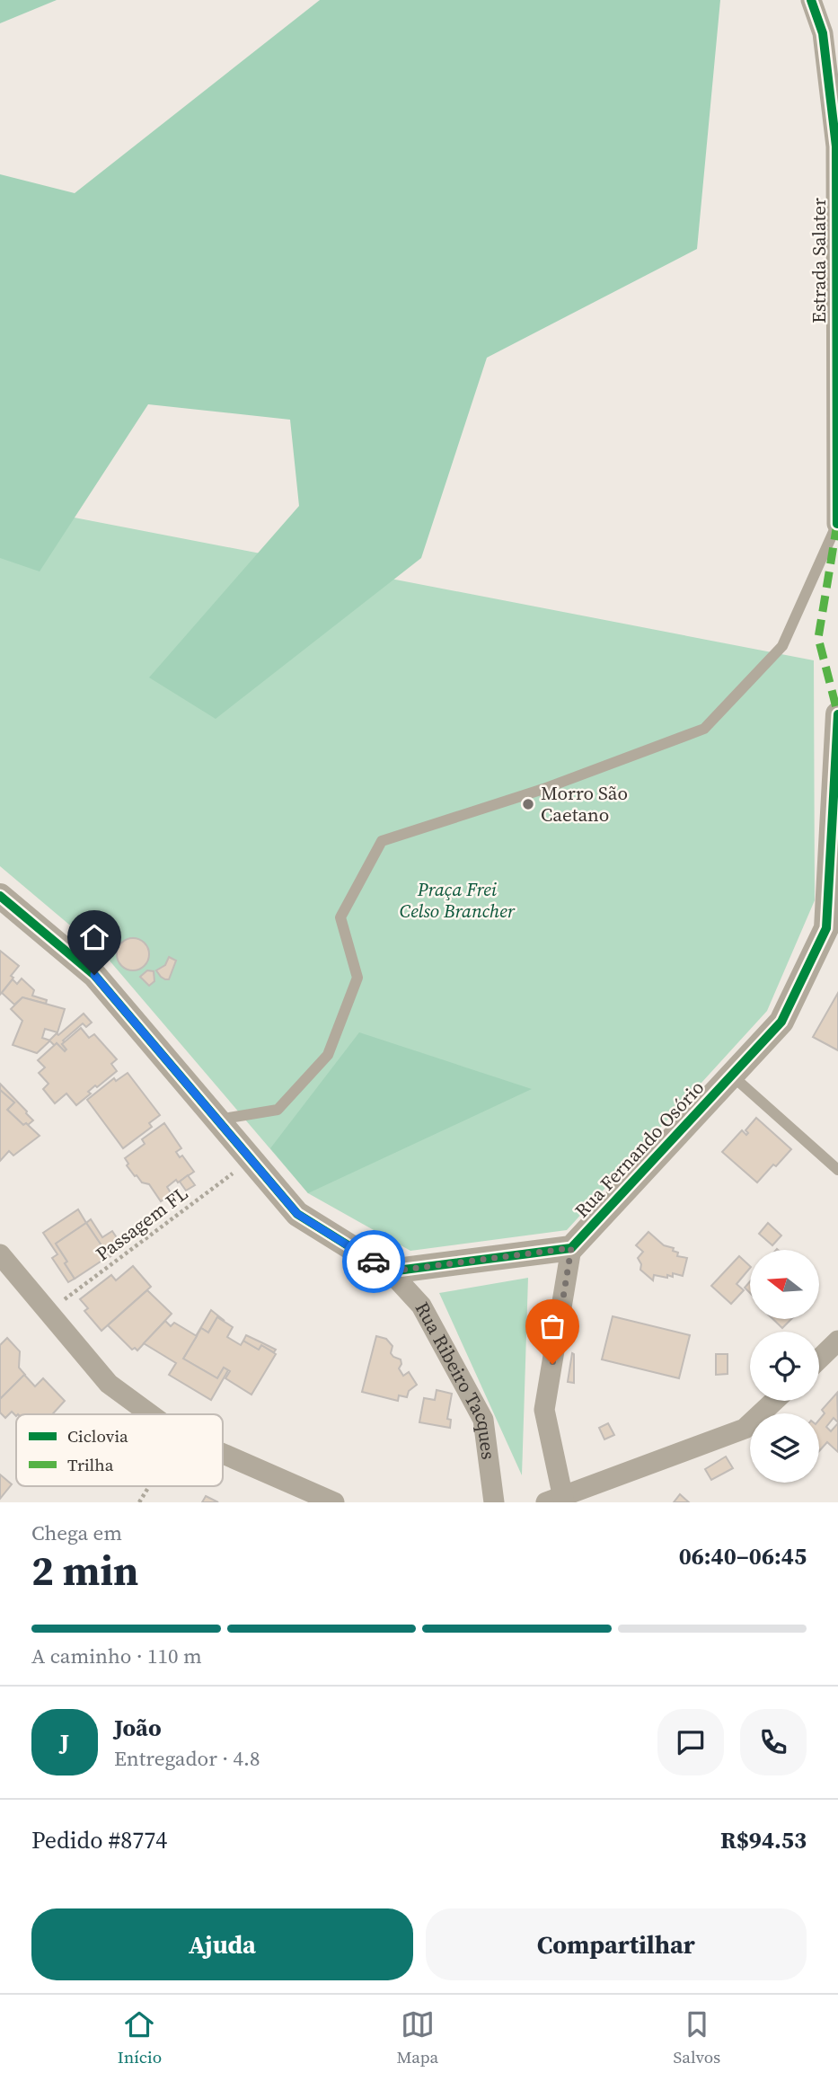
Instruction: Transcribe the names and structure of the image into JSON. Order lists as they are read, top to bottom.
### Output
{
  "streets": {
    "street": ["Estrada Salater", "Rua Fernando Osório", "Rua Ribeiro Tacques"],
    "path": ["Passagem FL"]
  },
  "parks": ["Praça Frei Celso Brancher"],
  "places": ["Morro São Caetano"],
  "legend": ["Ciclovia", "Trilha"],
  "north": "left",
  "page": {
    "heading": ["2 min", "Chega em", "06:40–06:45"],
    "panel": [
      "João",
      "Entregador · 4.8",
      "Pedido #8774",
      "R$94.53"
    ],
    "bar": "A caminho · 110 m",
    "round": "J",
    "buttons": ["Ajuda", "Compartilhar"],
    "tabs": ["Início", "Mapa", "Salvos"]
  }
}
